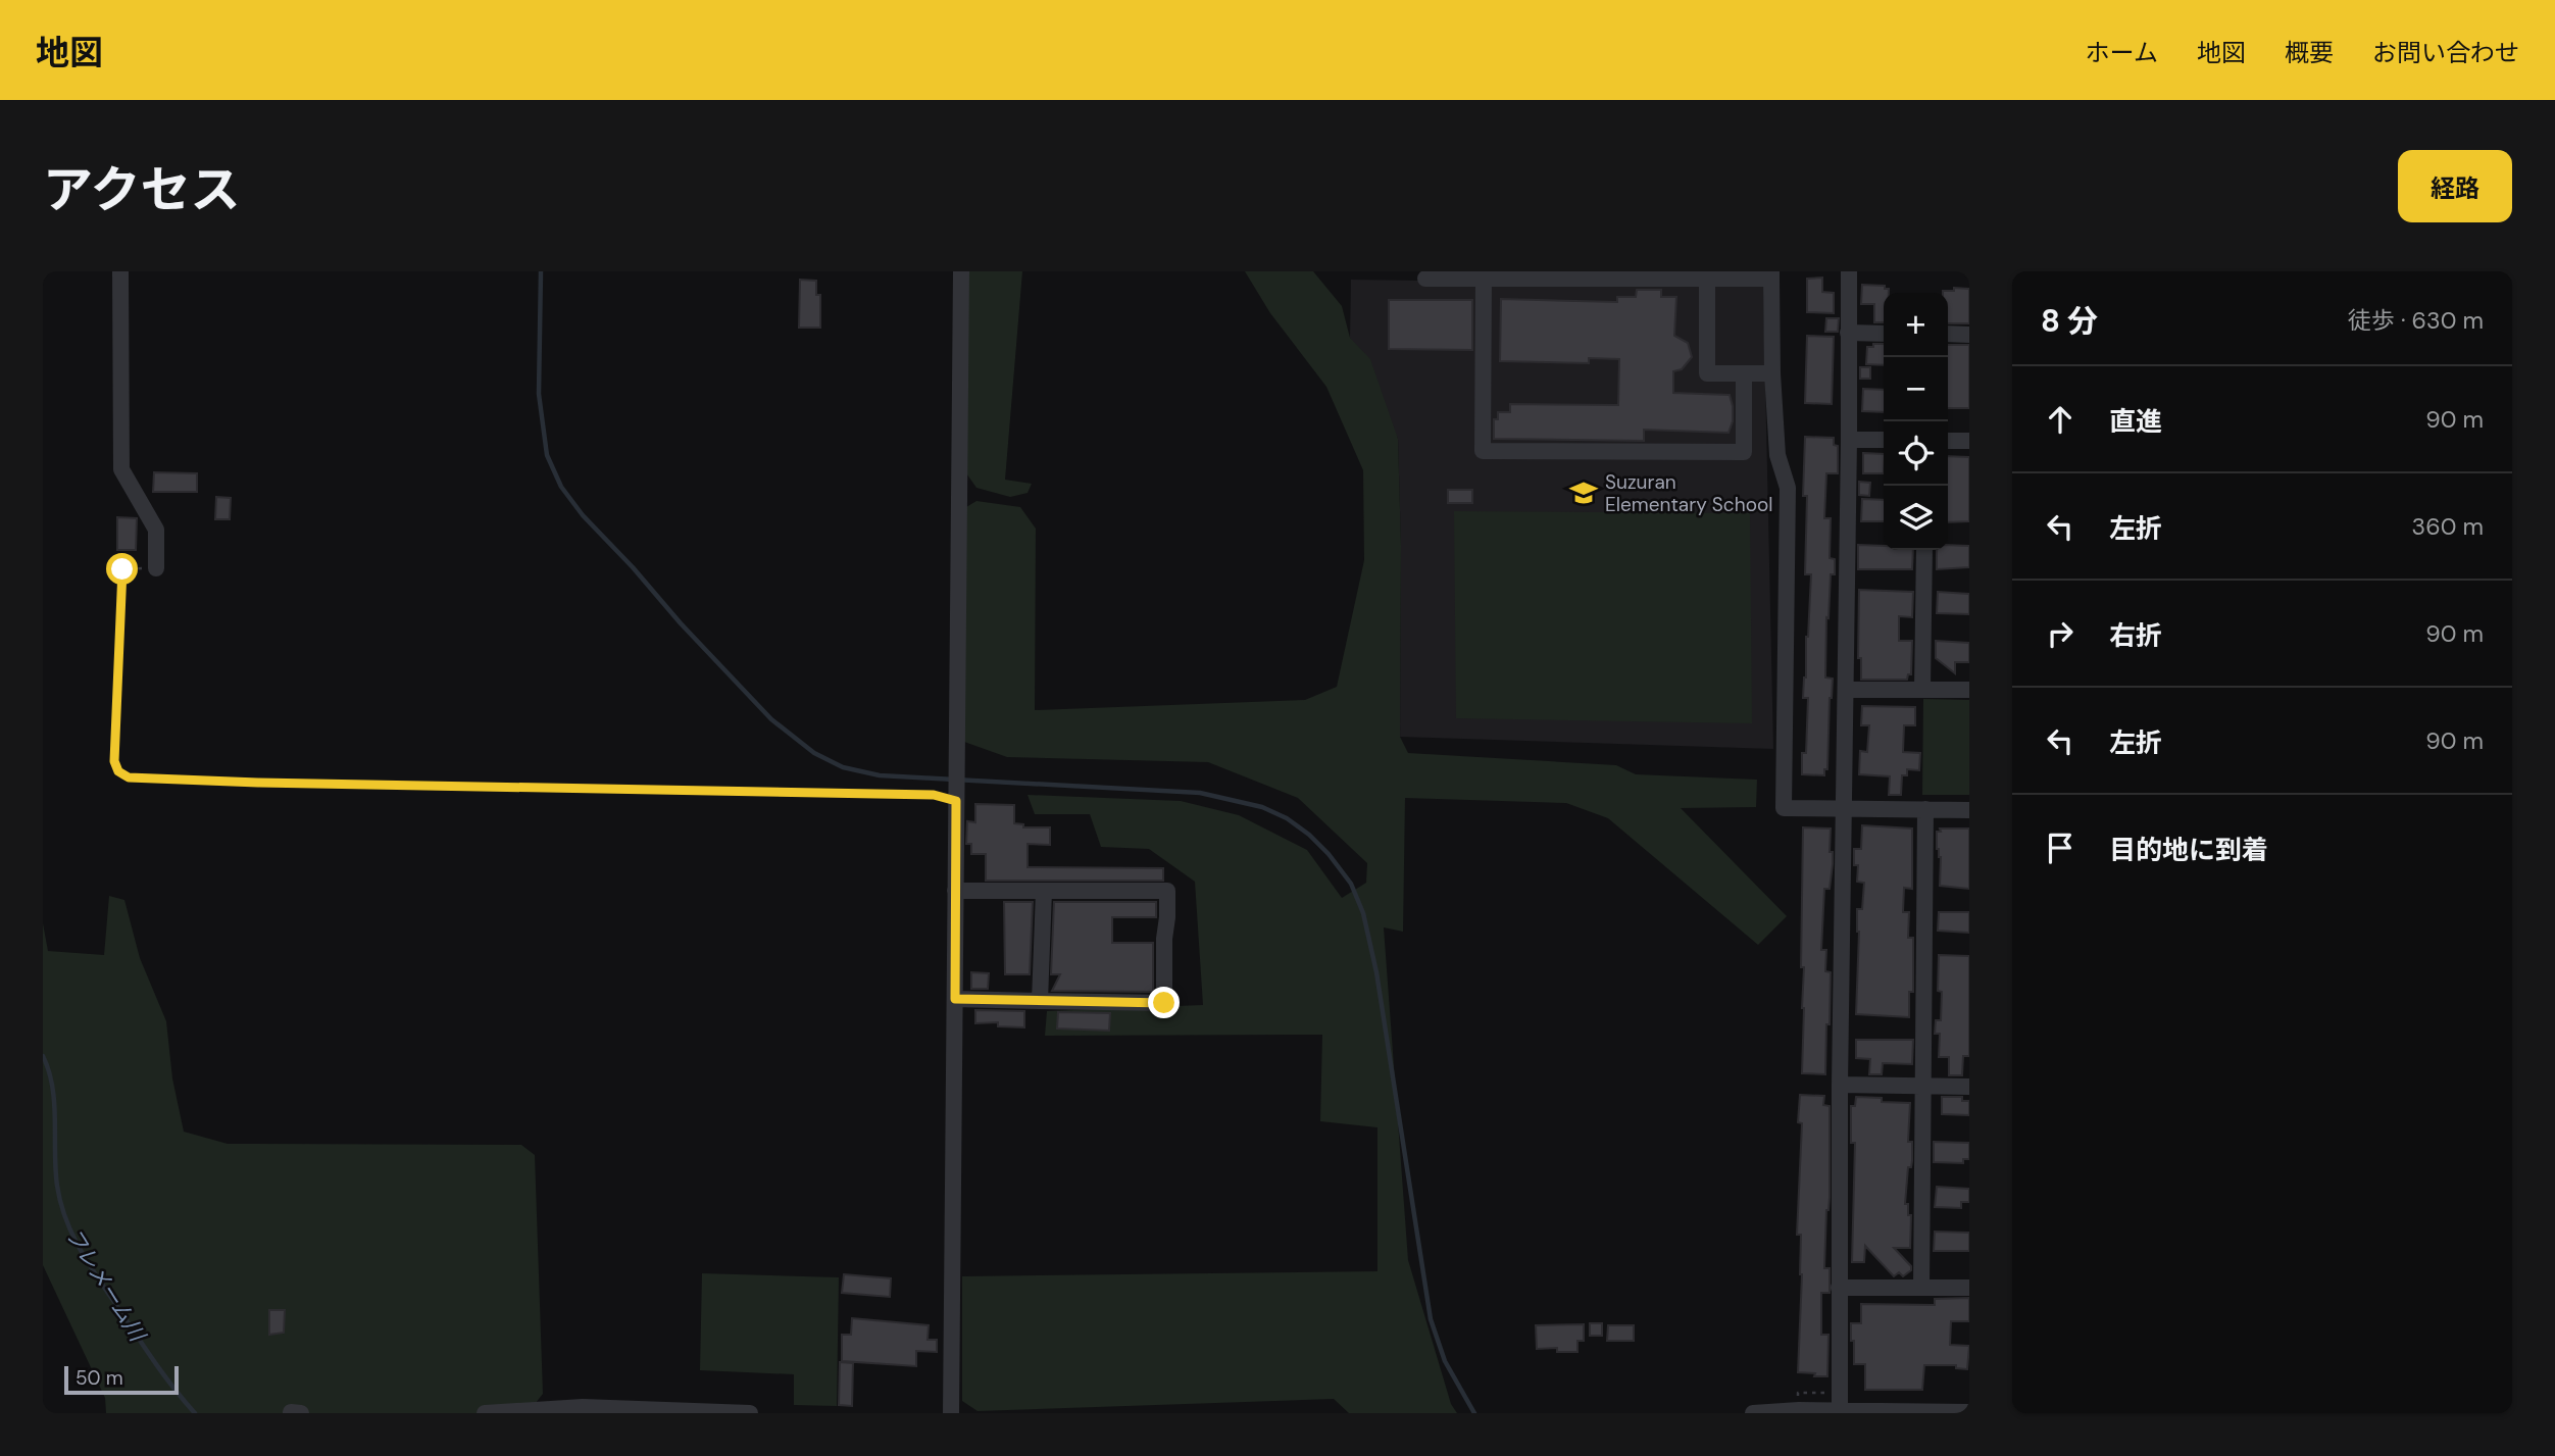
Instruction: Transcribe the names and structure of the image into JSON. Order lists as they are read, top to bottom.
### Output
{
  "water": ["フレメーム川"],
  "places": {
    "school or university": ["Suzuran Elementary School"]
  },
  "scale_bar": "50 m",
  "page": {
    "header": "地図",
    "nav": [
      "ホーム",
      "地図",
      "概要",
      "お問い合わせ"
    ],
    "title": "アクセス",
    "buttons": "経路",
    "heading": ["8 分", "徒歩 · 630 m"],
    "map_buttons": ["+", "−"],
    "list": [
      ["直進", "90 m"],
      ["左折", "360 m"],
      ["右折", "90 m"],
      ["左折", "90 m"],
      "目的地に到着"
    ],
    "scale": "50 m"
  }
}
